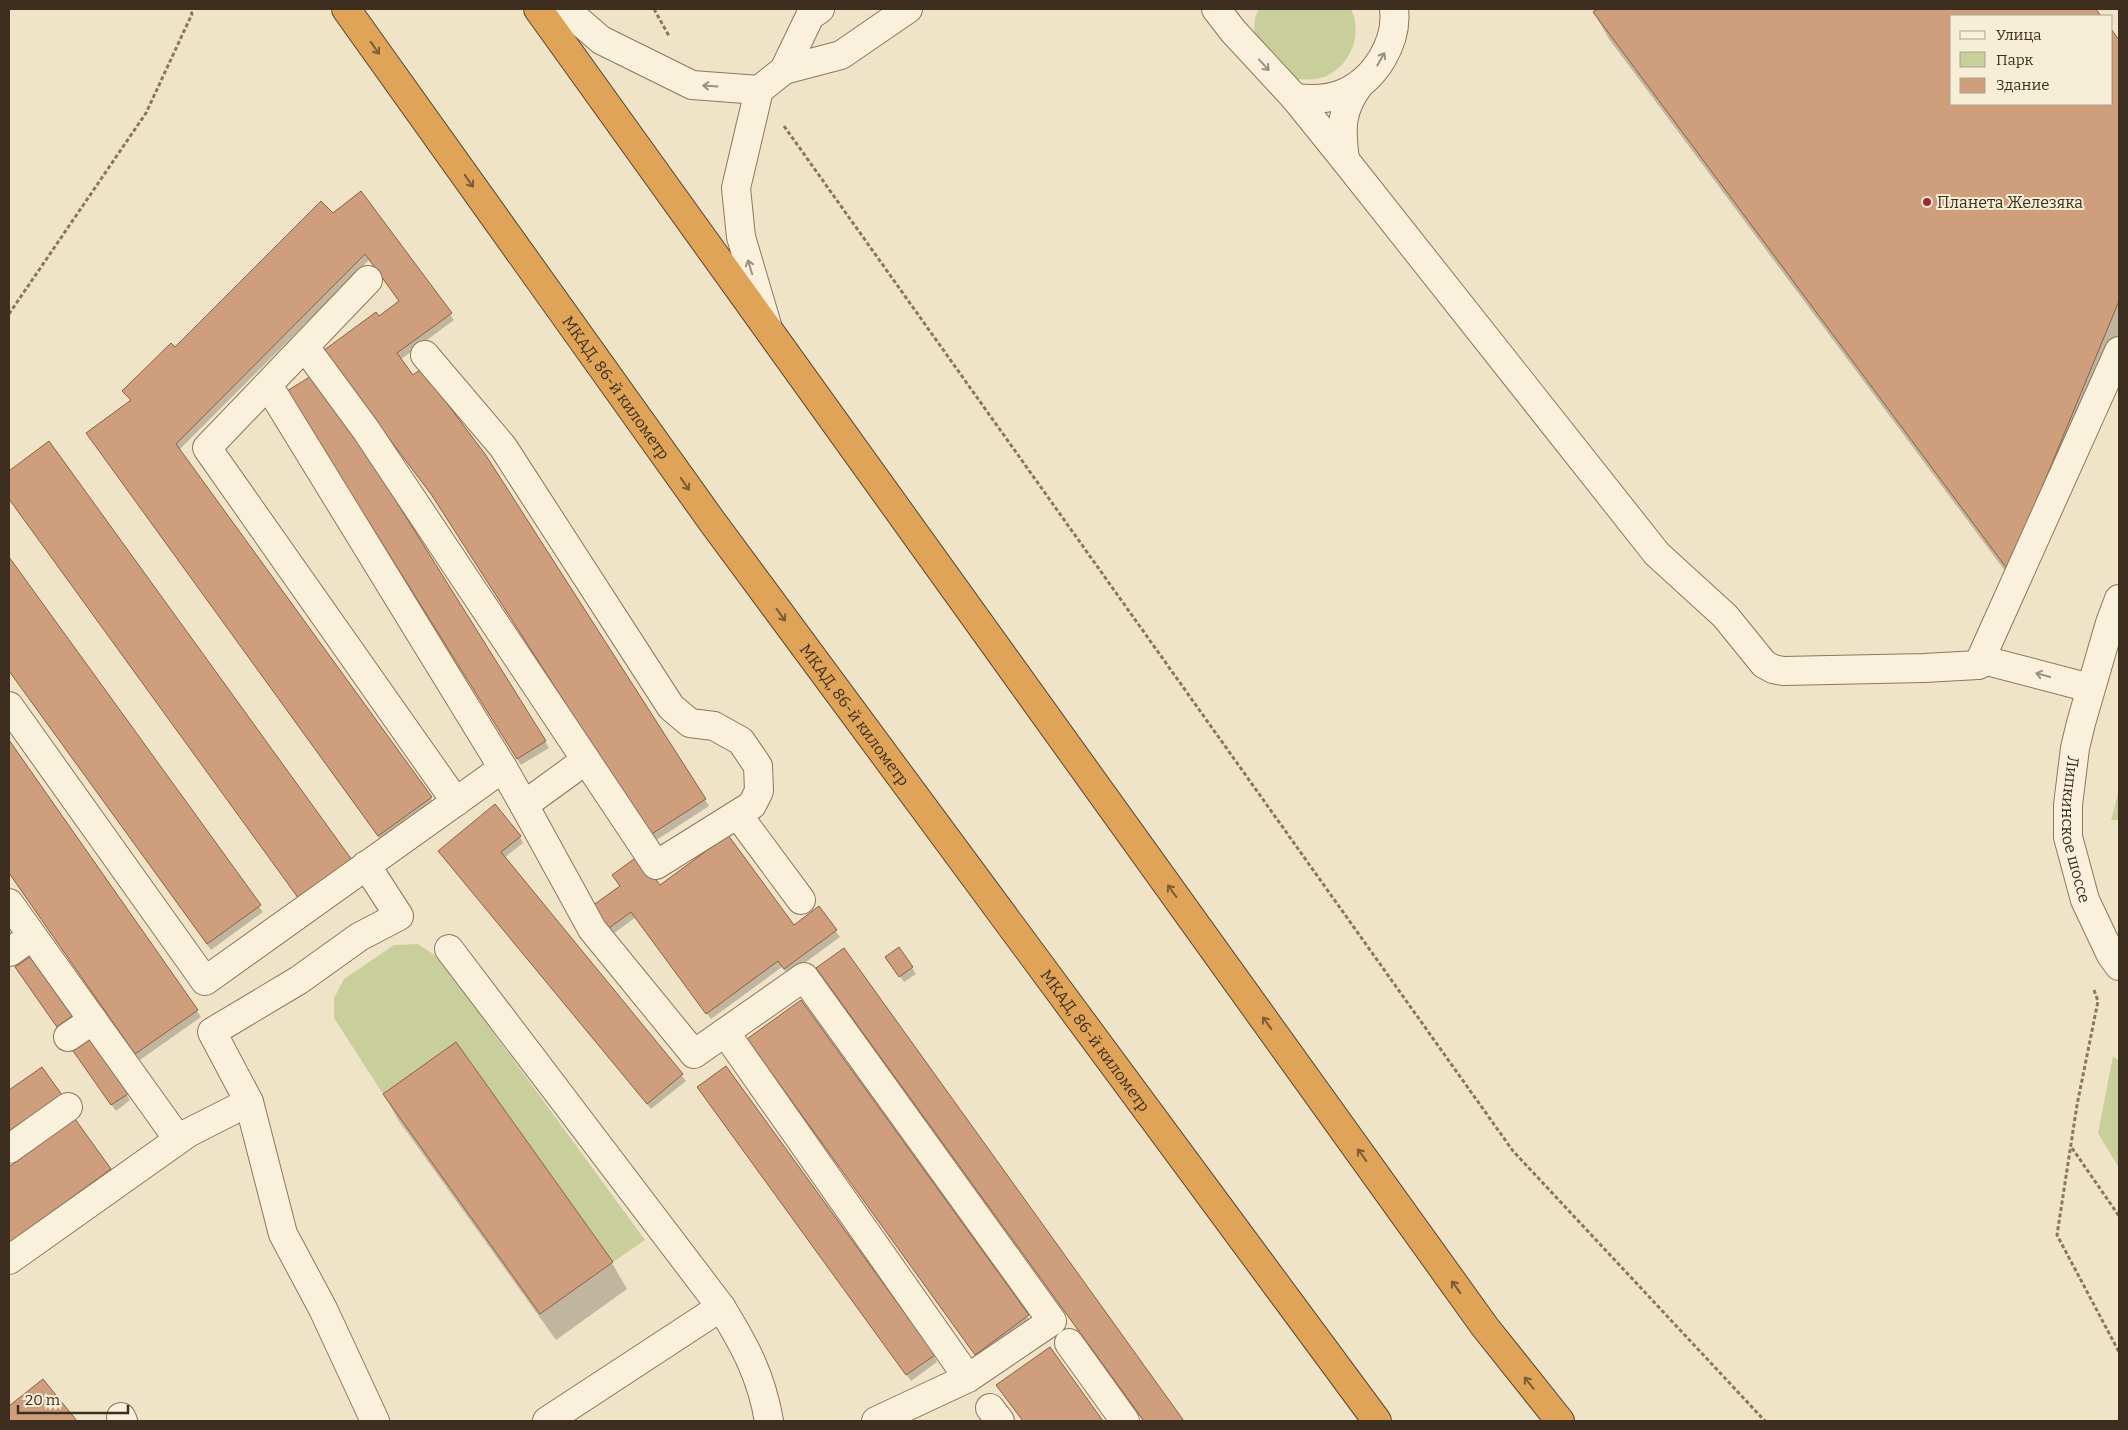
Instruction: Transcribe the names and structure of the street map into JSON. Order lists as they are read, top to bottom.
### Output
{
  "streets": {
    "highway": ["МКАД, 86-й километр"],
    "street": ["Липкинское шоссе"]
  },
  "places": ["Планета Железяка"],
  "legend": ["Улица", "Парк", "Здание"],
  "scale_bar": "20 m"
}
